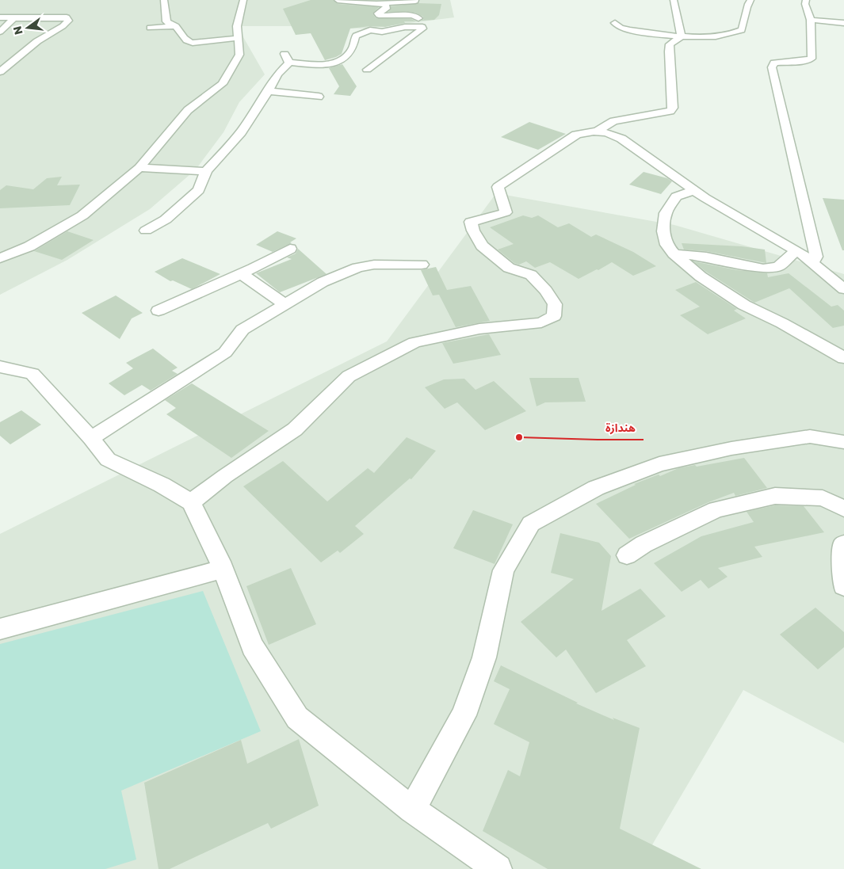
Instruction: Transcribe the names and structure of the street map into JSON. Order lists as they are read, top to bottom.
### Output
{
  "places": ["هندازة"],
  "north": "left"
}
